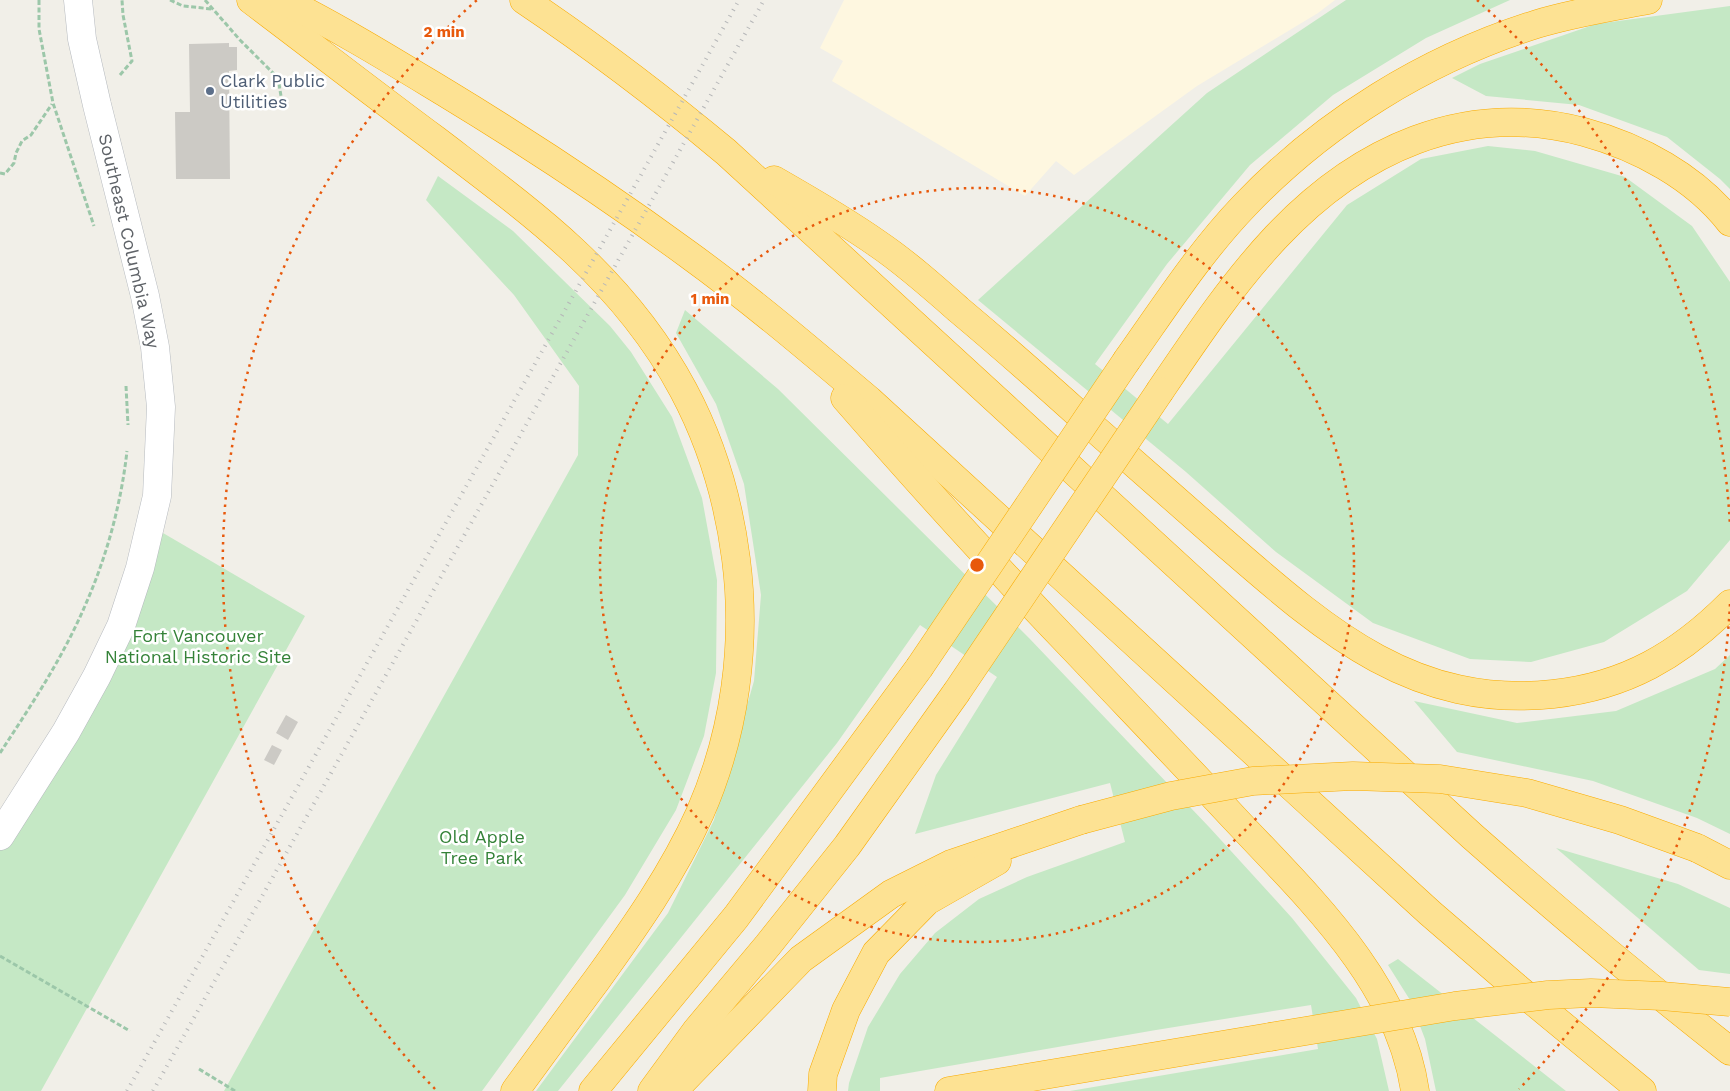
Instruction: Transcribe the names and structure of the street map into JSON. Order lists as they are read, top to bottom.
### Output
{
  "streets": {
    "street": ["Southeast Columbia Way"]
  },
  "parks": ["Fort Vancouver National Historic Site", "Old Apple Tree Park"],
  "places": ["Clark Public Utilities"],
  "rings": ["2 min", "1 min"]
}
